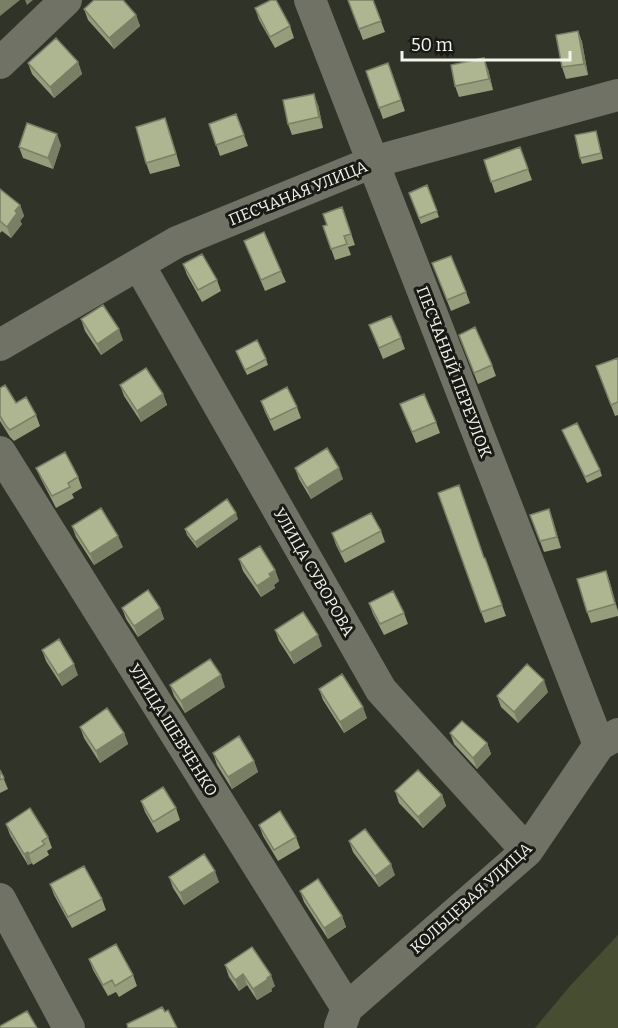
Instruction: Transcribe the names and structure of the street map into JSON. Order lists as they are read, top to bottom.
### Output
{
  "streets": {
    "street": [
      "ПЕСЧАНАЯ УЛИЦА",
      "ПЕСЧАНЫЙ ПЕРЕУЛОК",
      "УЛИЦА СУВОРОВА",
      "УЛИЦА ШЕВЧЕНКО",
      "КОЛЬЦЕВАЯ УЛИЦА"
    ]
  },
  "crossings": [
    ["ПЕСЧАНАЯ УЛИЦА", "ПЕСЧАНЫЙ ПЕРЕУЛОК"],
    ["ПЕСЧАНАЯ УЛИЦА", "УЛИЦА СУВОРОВА"],
    ["ПЕСЧАНЫЙ ПЕРЕУЛОК", "КОЛЬЦЕВАЯ УЛИЦА"],
    ["УЛИЦА СУВОРОВА", "КОЛЬЦЕВАЯ УЛИЦА"],
    ["УЛИЦА ШЕВЧЕНКО", "КОЛЬЦЕВАЯ УЛИЦА"]
  ],
  "scale_bar": "50 m"
}
